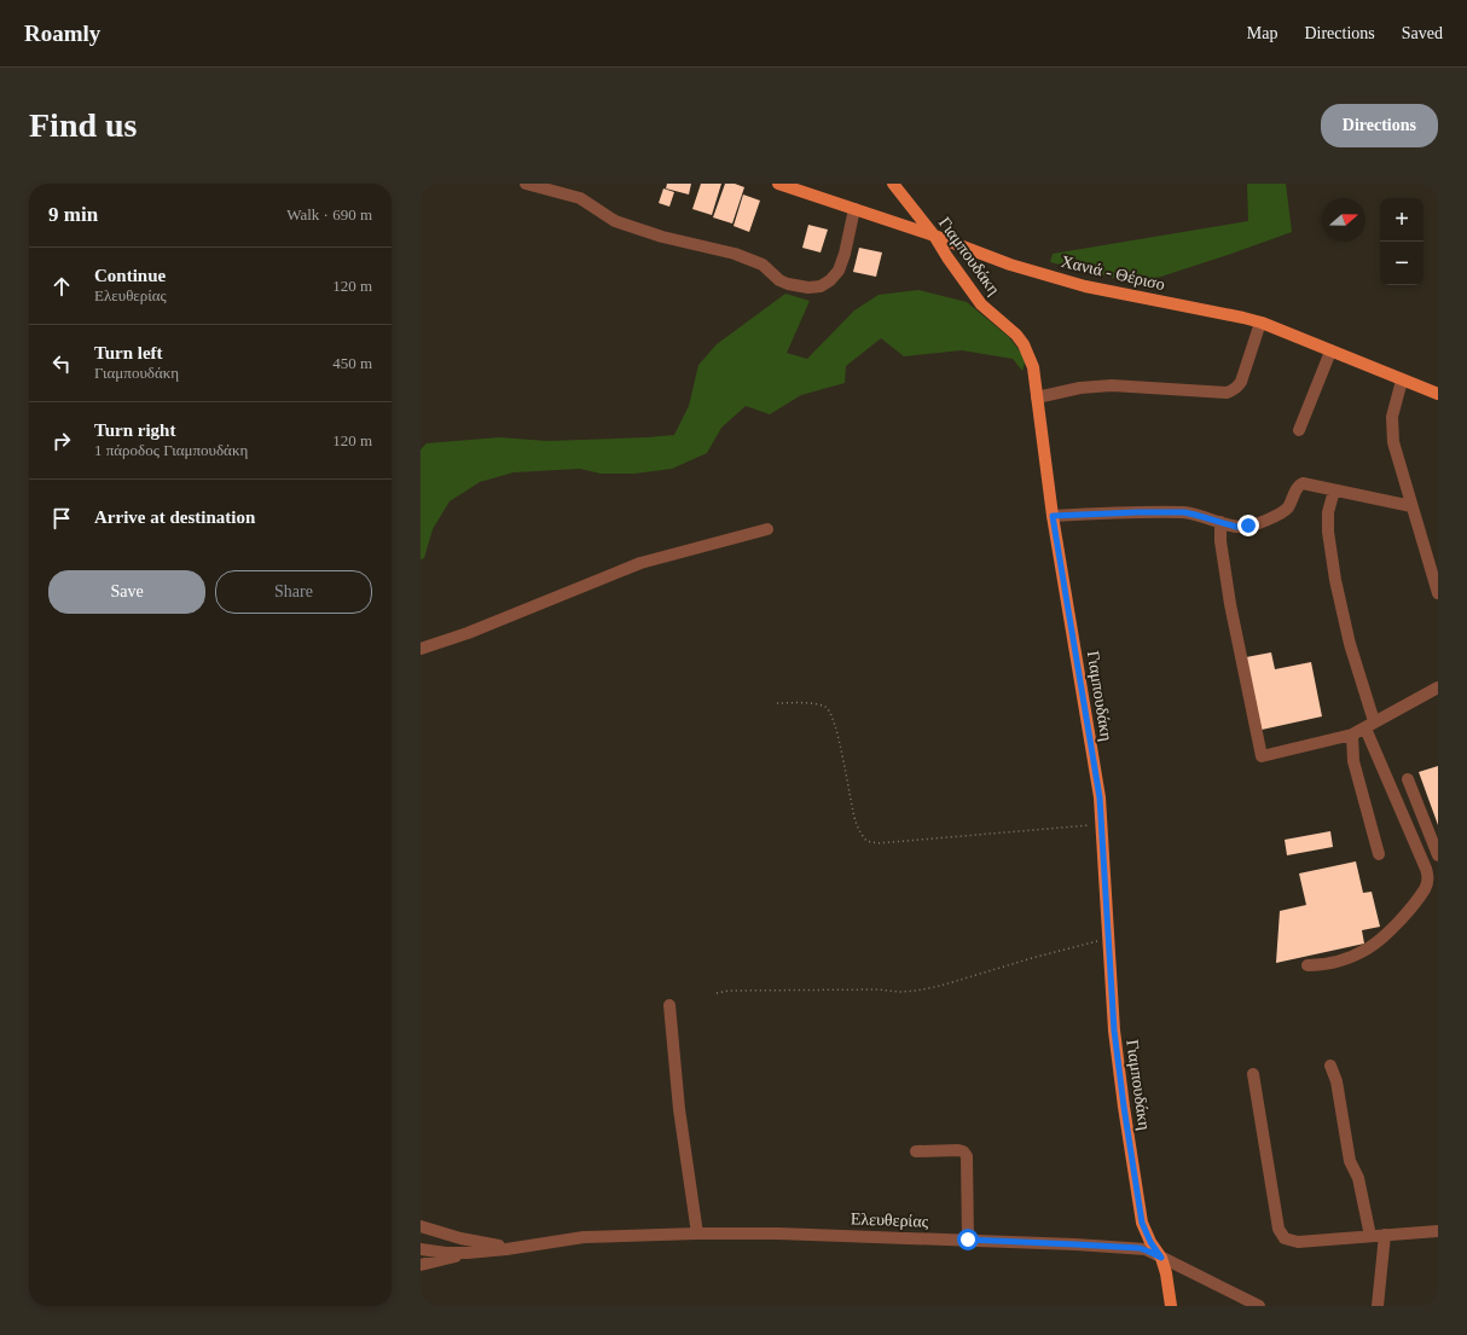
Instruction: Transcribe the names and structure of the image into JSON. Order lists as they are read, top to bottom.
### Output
{
  "streets": {
    "main road": ["Γιαμπουδάκη", "Χανιά - Θέρισο"],
    "street": ["Ελευθερίας"]
  },
  "crossings": [
    ["Γιαμπουδάκη", "Χανιά - Θέρισο"],
    ["Γιαμπουδάκη", "Ελευθερίας"]
  ],
  "north": "right",
  "page": {
    "header": "Roamly",
    "nav": ["Map", "Directions", "Saved"],
    "buttons": [
      "Directions",
      ["Save", "Share"]
    ],
    "title": "Find us",
    "heading": ["9 min", "Walk · 690 m"],
    "map_buttons": ["+", "−"],
    "list": [
      ["Continue", "Ελευθερίας", "120 m"],
      ["Turn left", "Γιαμπουδάκη", "450 m"],
      ["Turn right", "1 πάροδος Γιαμπουδάκη", "120 m"],
      "Arrive at destination"
    ]
  }
}
